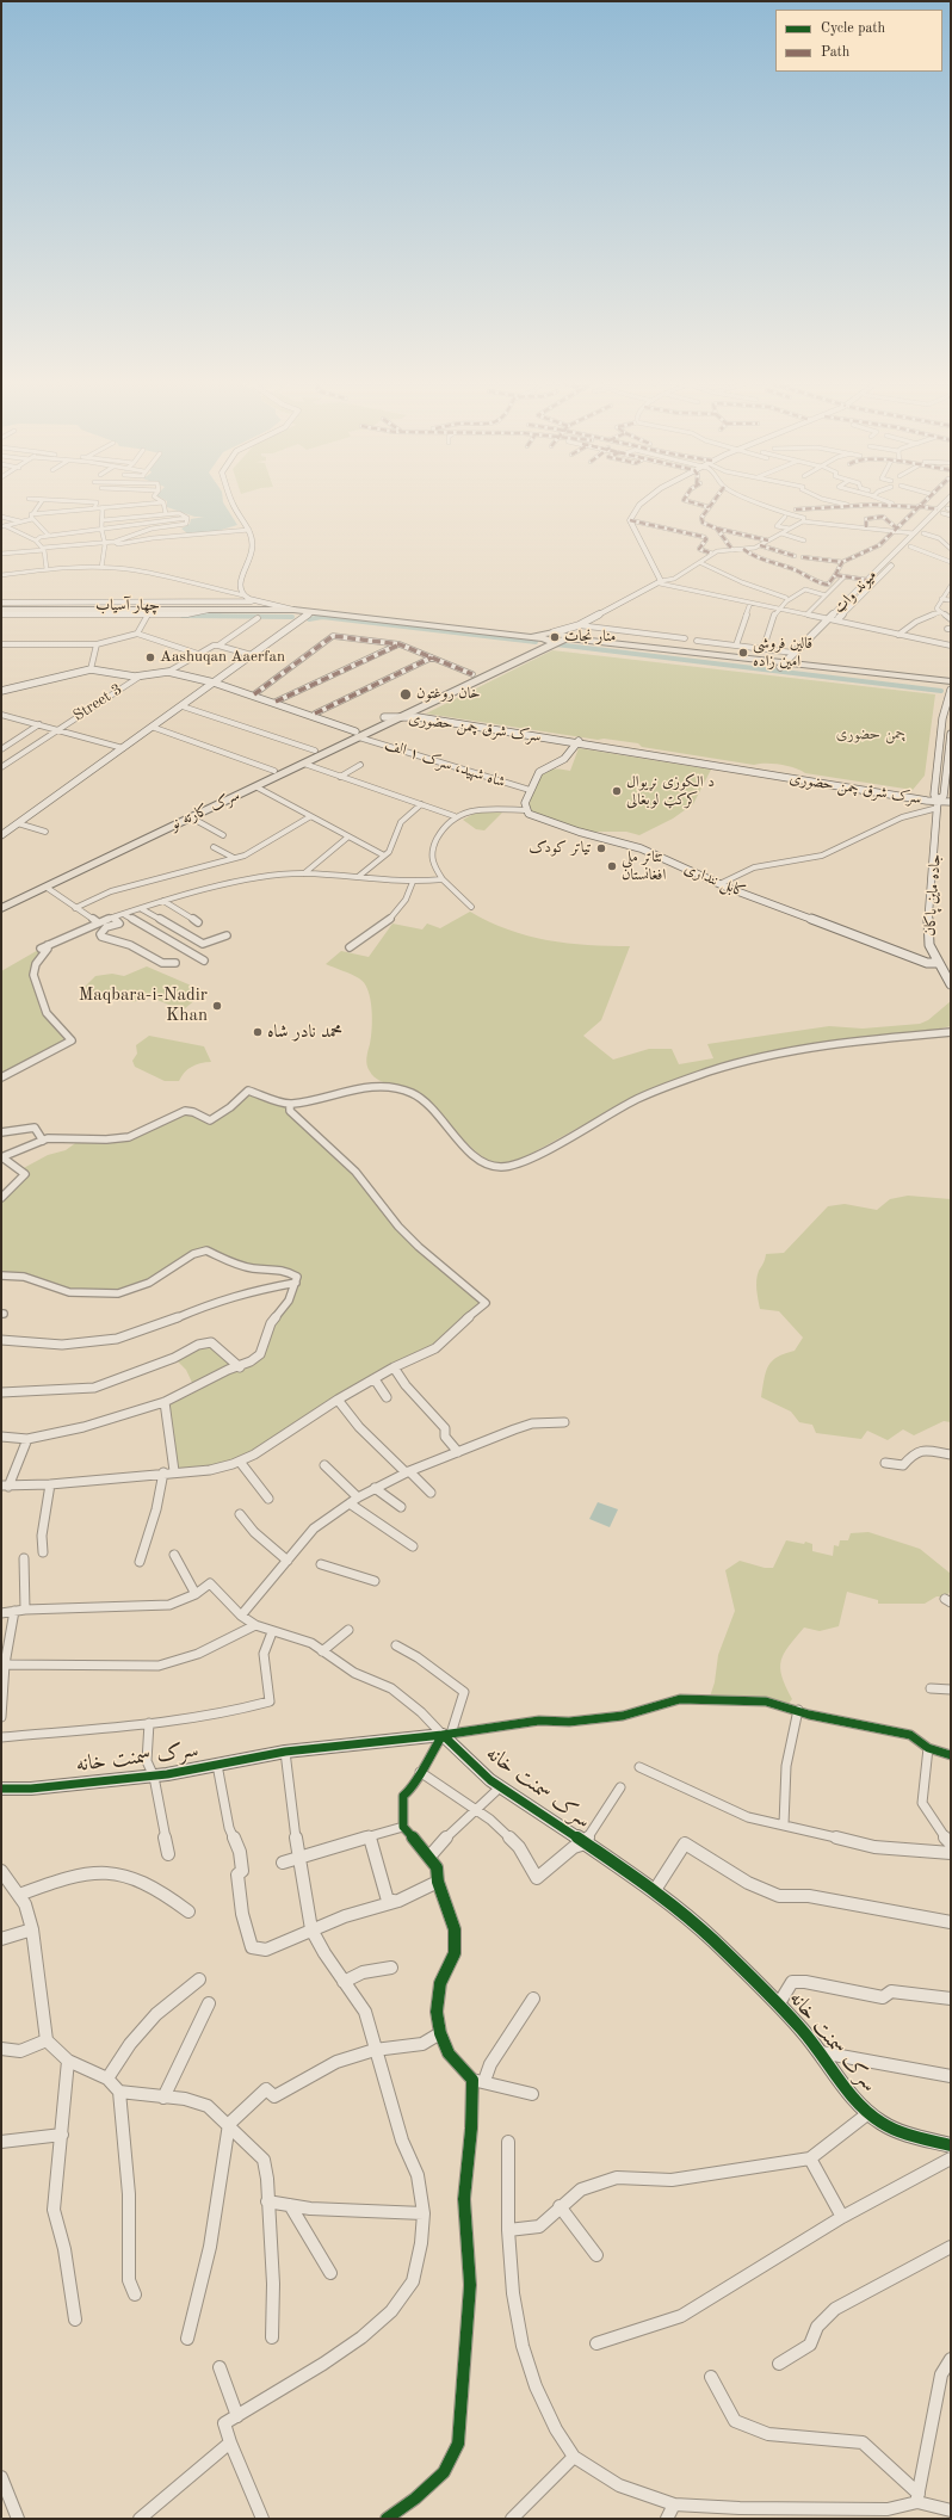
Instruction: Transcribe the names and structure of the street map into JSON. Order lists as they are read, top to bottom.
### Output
{
  "streets": {
    "highway": ["چهار آسیاب", "سرک کارته نو"],
    "main road": [
      "میوند واټ",
      "سرک شرق چمن حضوری",
      "کابل ننداری",
      "جاده ماین پاکان",
      "سرک سمنت خانه"
    ],
    "street": ["Street 3", "شاه شهید، سرک ۱ الف"]
  },
  "crossings": [
    ["میوند واټ", "چهار آسیاب"],
    ["چهار آسیاب", "سرک کارته نو"],
    ["سرک شرق چمن حضوری", "سرک کارته نو"],
    ["سرک شرق چمن حضوری", "جاده ماین پاکان"],
    ["شاه شهید، سرک ۱ الف", "سرک کارته نو"],
    ["کابل ننداری", "جاده ماین پاکان"]
  ],
  "parks": ["چمن حضوری"],
  "places": [
    "منار نجات",
    "قالین فروشی امین زاده",
    "Aashuqan Aaerfan",
    "خان روغتون",
    "د الکوزی نړیوال کرکټ لوبغالی",
    "تیاتر کودک",
    "تئاتر ملی افغانستان",
    "Maqbara-i-Nadir Khan",
    "محمد نادر شاه"
  ],
  "legend": ["Cycle path", "Path"]
}
